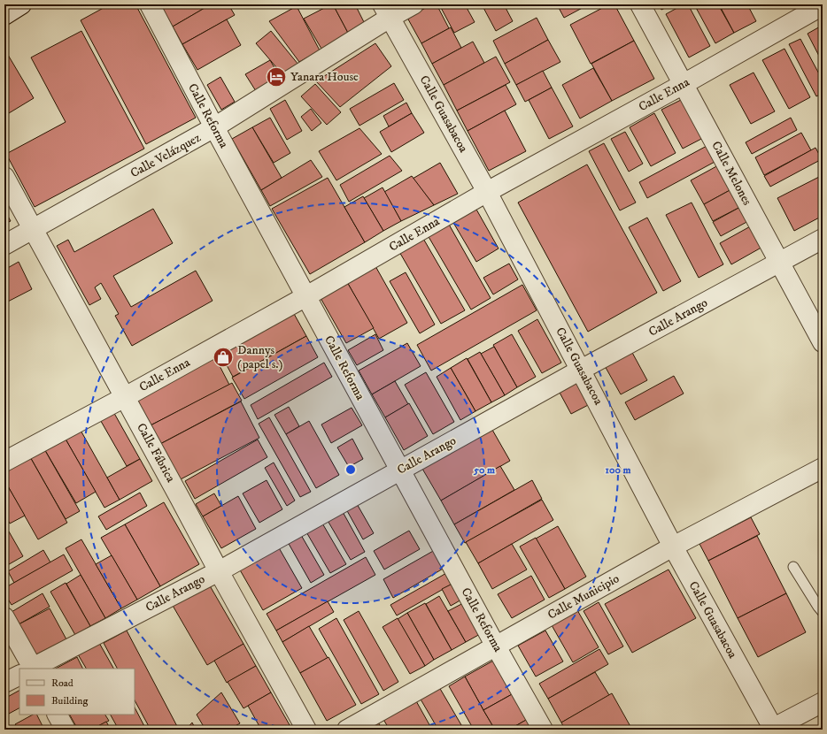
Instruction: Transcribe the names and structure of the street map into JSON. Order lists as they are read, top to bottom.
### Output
{
  "streets": {
    "street": [
      "Calle Enna",
      "Calle Guasabacoa",
      "Calle Reforma",
      "Calle Velázquez",
      "Calle Melones",
      "Calle Arango",
      "Calle Fábrica",
      "Calle Municipio"
    ]
  },
  "crossings": [
    ["Calle Enna", "Calle Guasabacoa"],
    ["Calle Enna", "Calle Reforma"],
    ["Calle Enna", "Calle Melones"],
    ["Calle Enna", "Calle Fábrica"],
    ["Calle Guasabacoa", "Calle Velázquez"],
    ["Calle Guasabacoa", "Calle Arango"],
    ["Calle Guasabacoa", "Calle Municipio"],
    ["Calle Reforma", "Calle Velázquez"],
    ["Calle Reforma", "Calle Arango"],
    ["Calle Reforma", "Calle Municipio"],
    ["Calle Velázquez", "Calle Fábrica"],
    ["Calle Melones", "Calle Arango"],
    ["Calle Arango", "Calle Fábrica"]
  ],
  "places": {
    "hotel": ["Yanara House"],
    "shop": ["Dannys (papel s.)"]
  },
  "legend": ["Road", "Building"],
  "rings": ["50 m", "100 m"]
}
